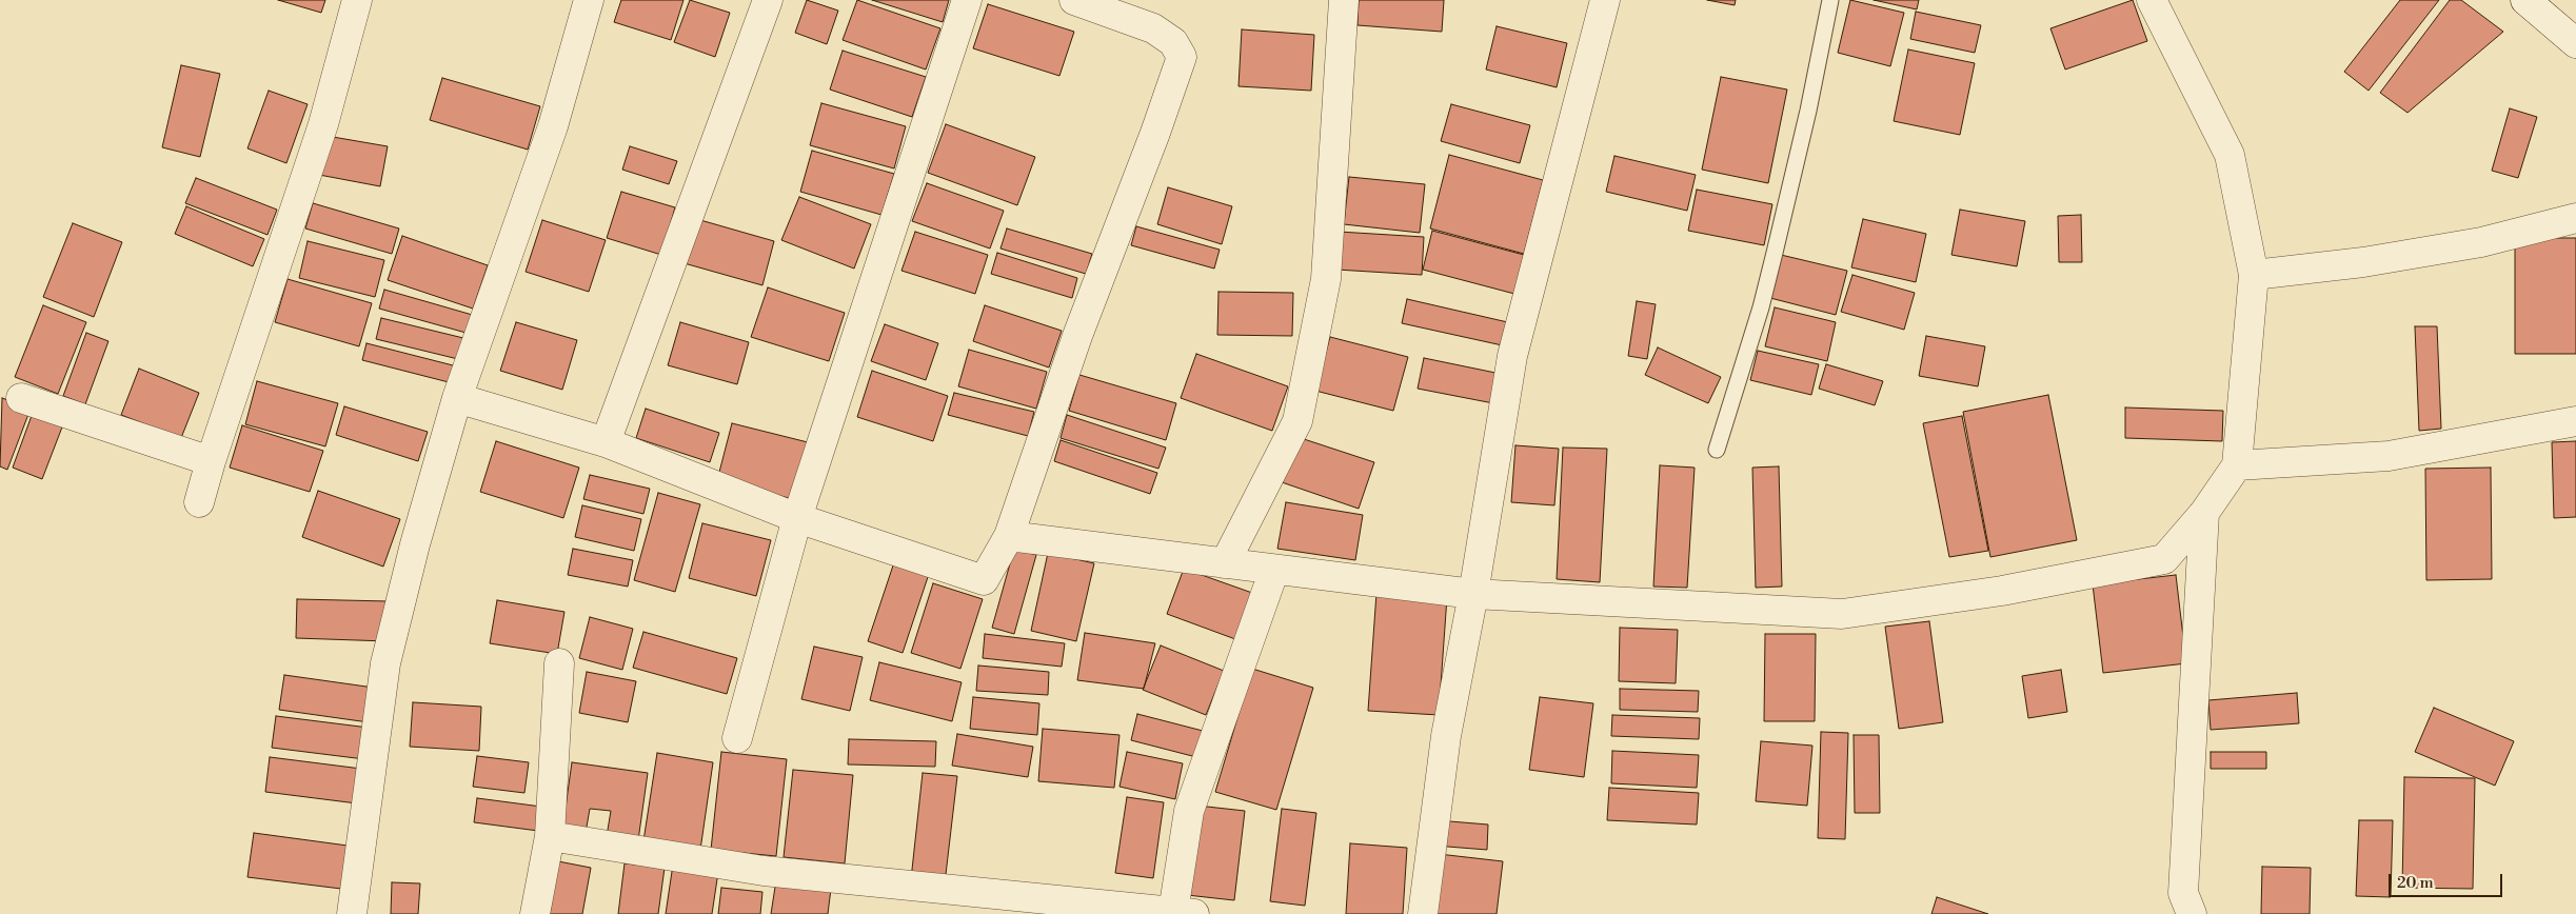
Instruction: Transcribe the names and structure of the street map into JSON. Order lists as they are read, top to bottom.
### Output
{
  "scale_bar": "20 m"
}
